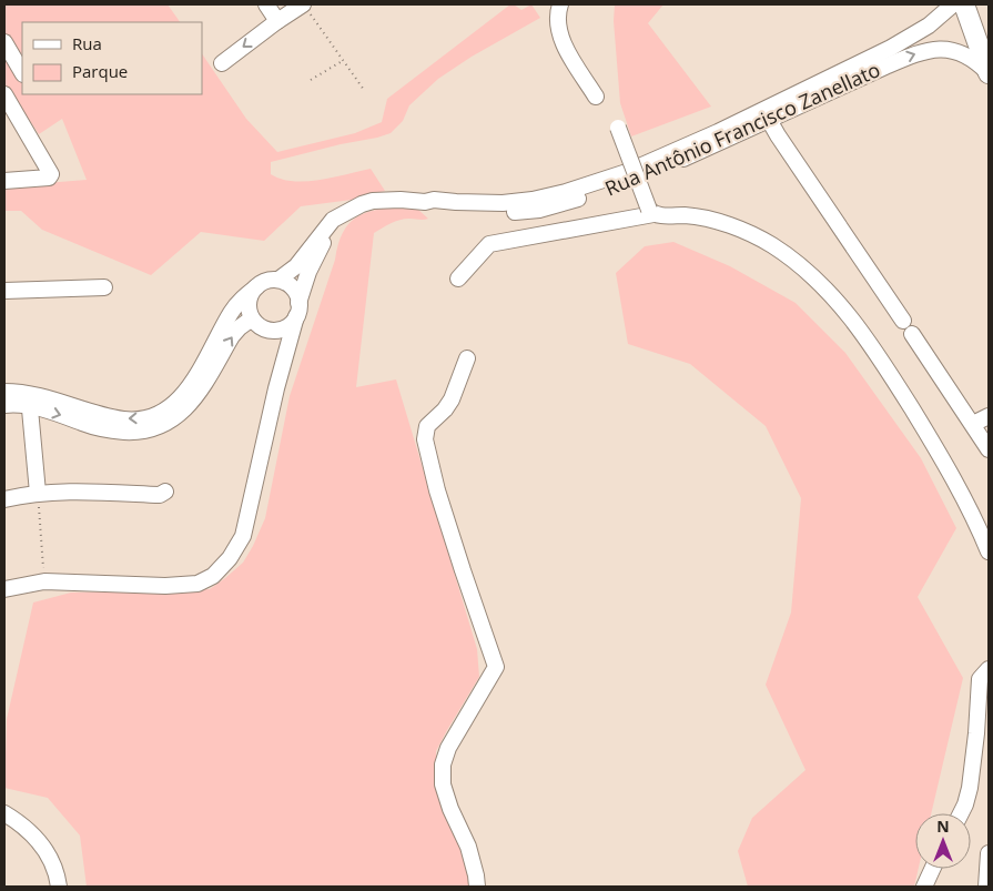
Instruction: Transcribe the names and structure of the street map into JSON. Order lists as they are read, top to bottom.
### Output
{
  "streets": {
    "main road": ["Rua Antônio Francisco Zanellato"]
  },
  "legend": ["Rua", "Parque"],
  "north": "top"
}
